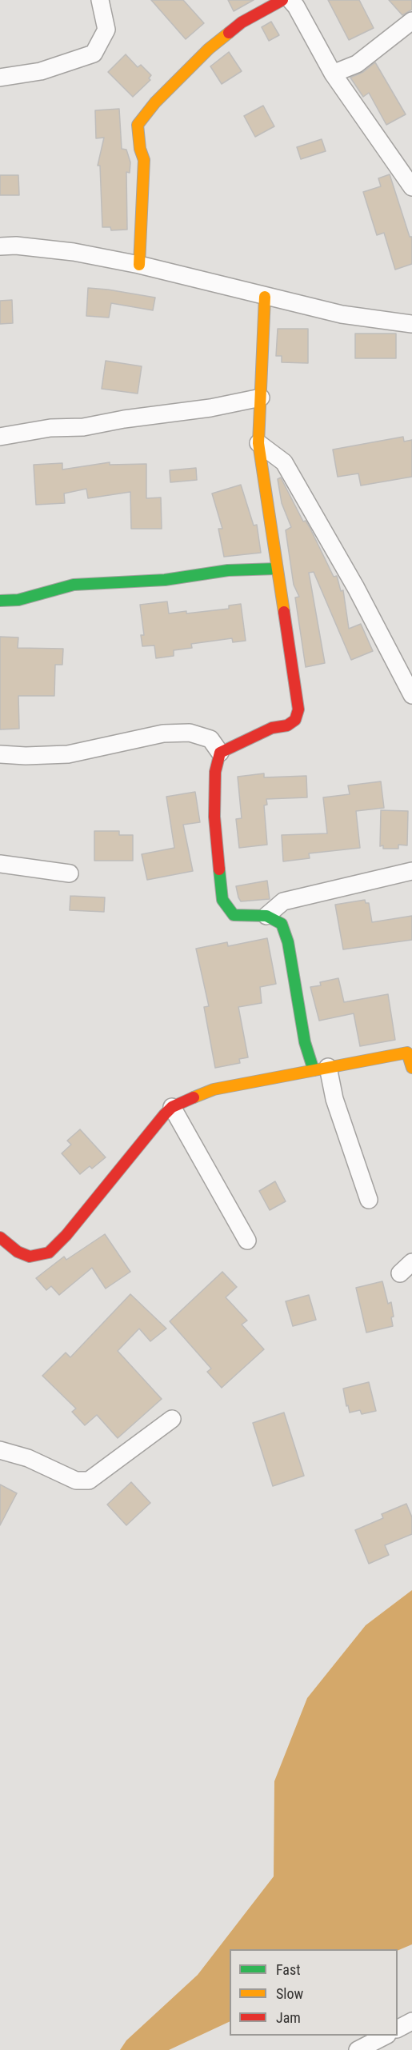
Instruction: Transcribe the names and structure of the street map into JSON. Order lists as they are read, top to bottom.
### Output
{
  "legend": ["Fast", "Slow", "Jam"]
}
